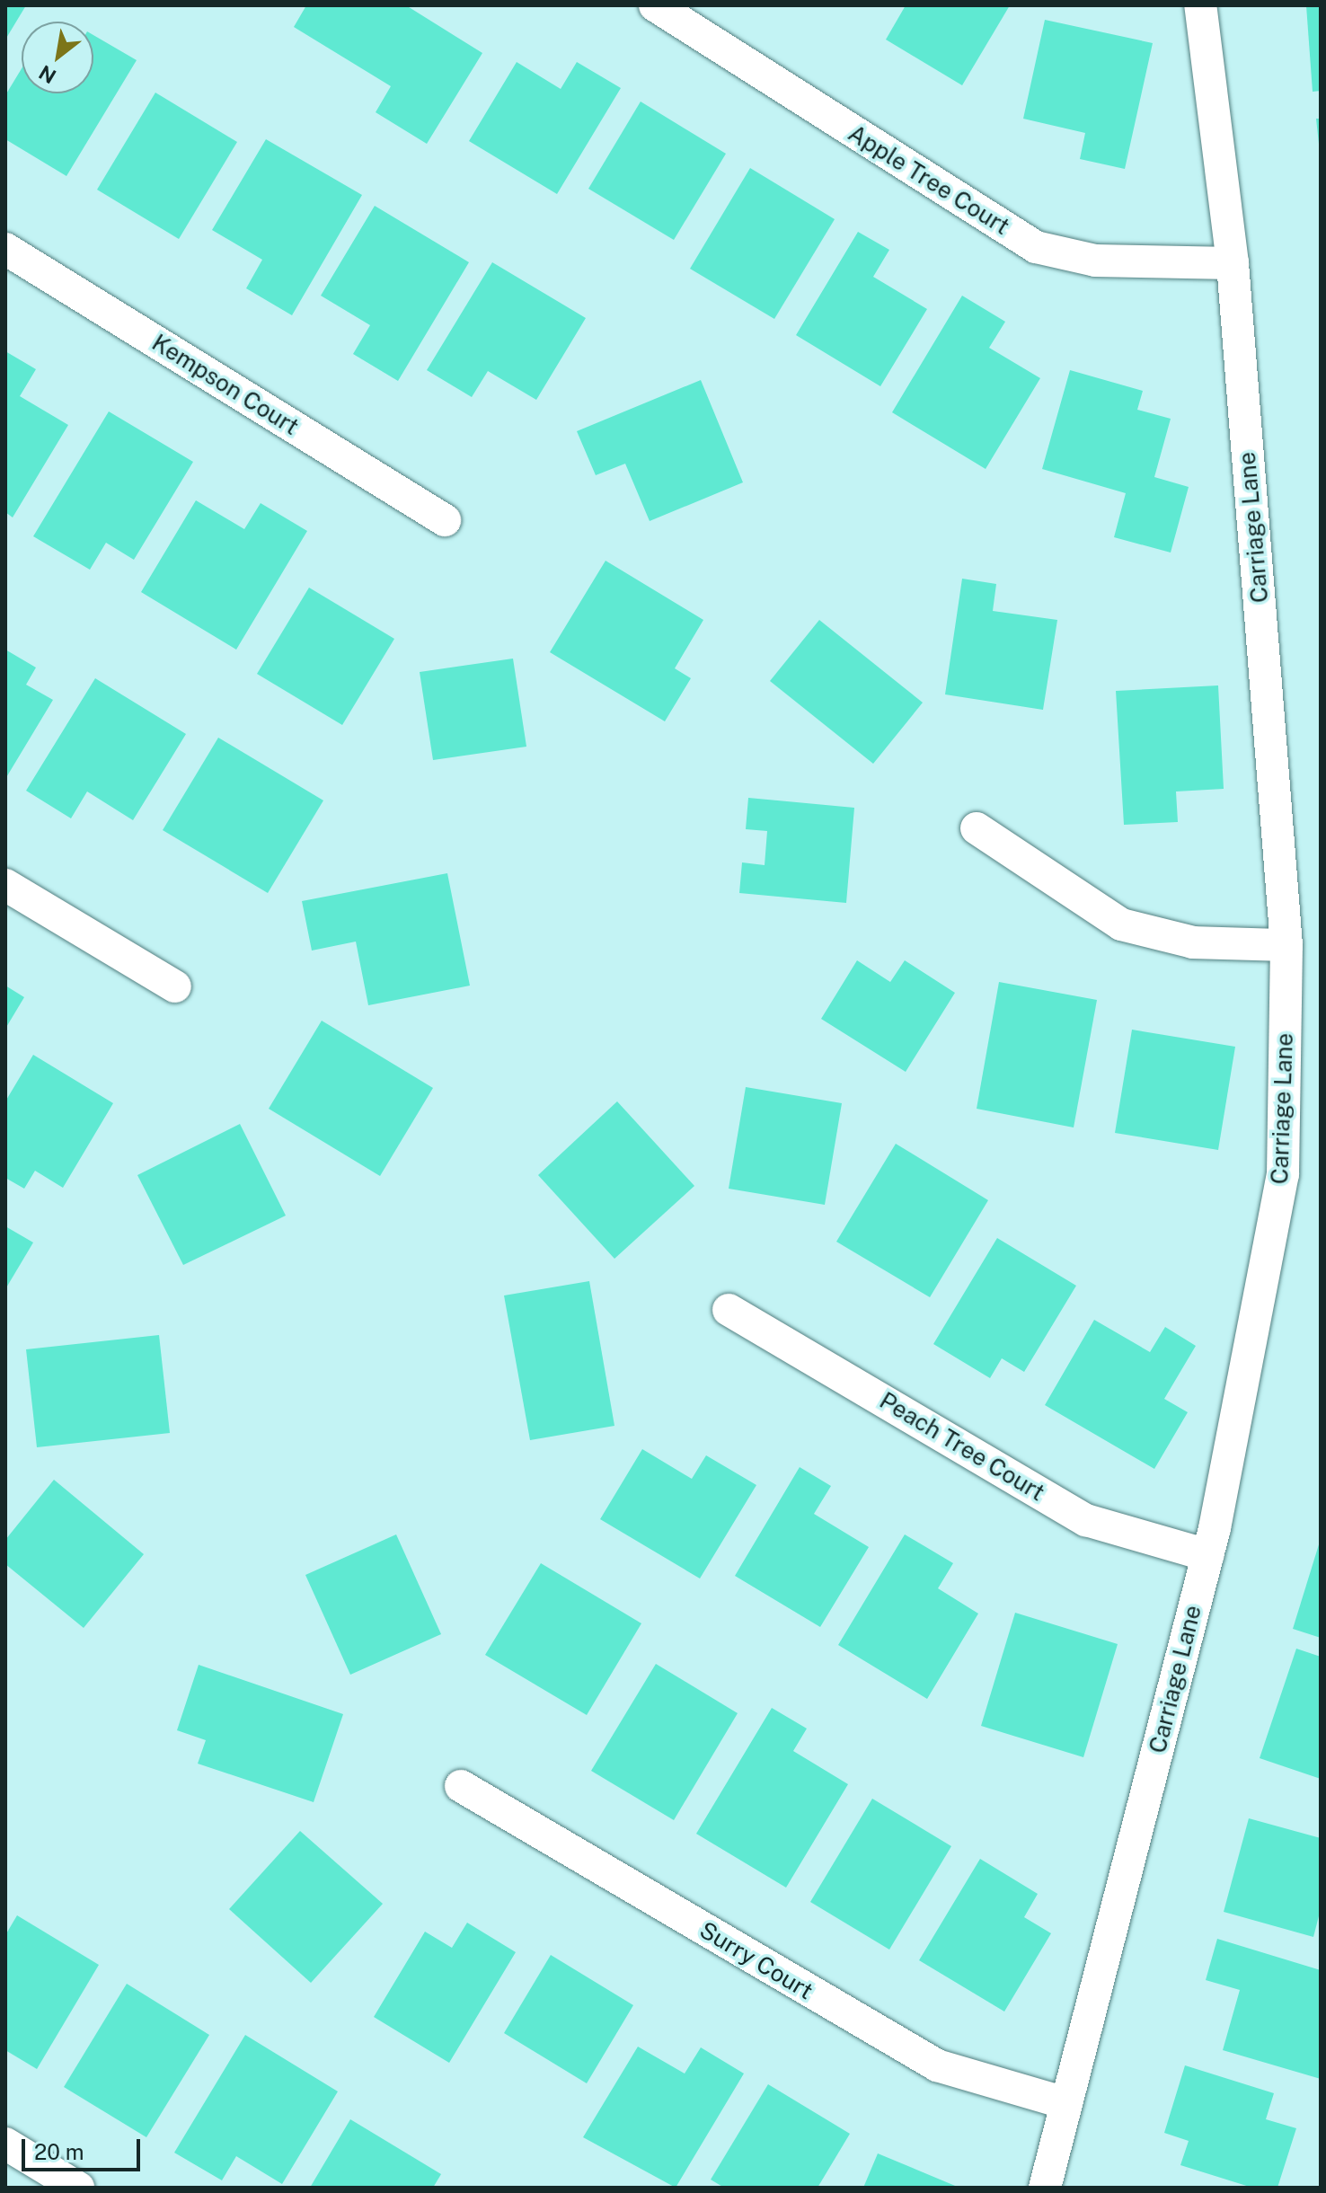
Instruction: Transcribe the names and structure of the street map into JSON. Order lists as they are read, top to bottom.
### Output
{
  "streets": {
    "street": [
      "Apple Tree Court",
      "Kempson Court",
      "Carriage Lane",
      "Peach Tree Court",
      "Surry Court"
    ]
  },
  "crossings": [
    ["Apple Tree Court", "Carriage Lane"],
    ["Carriage Lane", "Peach Tree Court"],
    ["Carriage Lane", "Surry Court"]
  ],
  "scale_bar": "20 m",
  "north": "bottom left"
}
